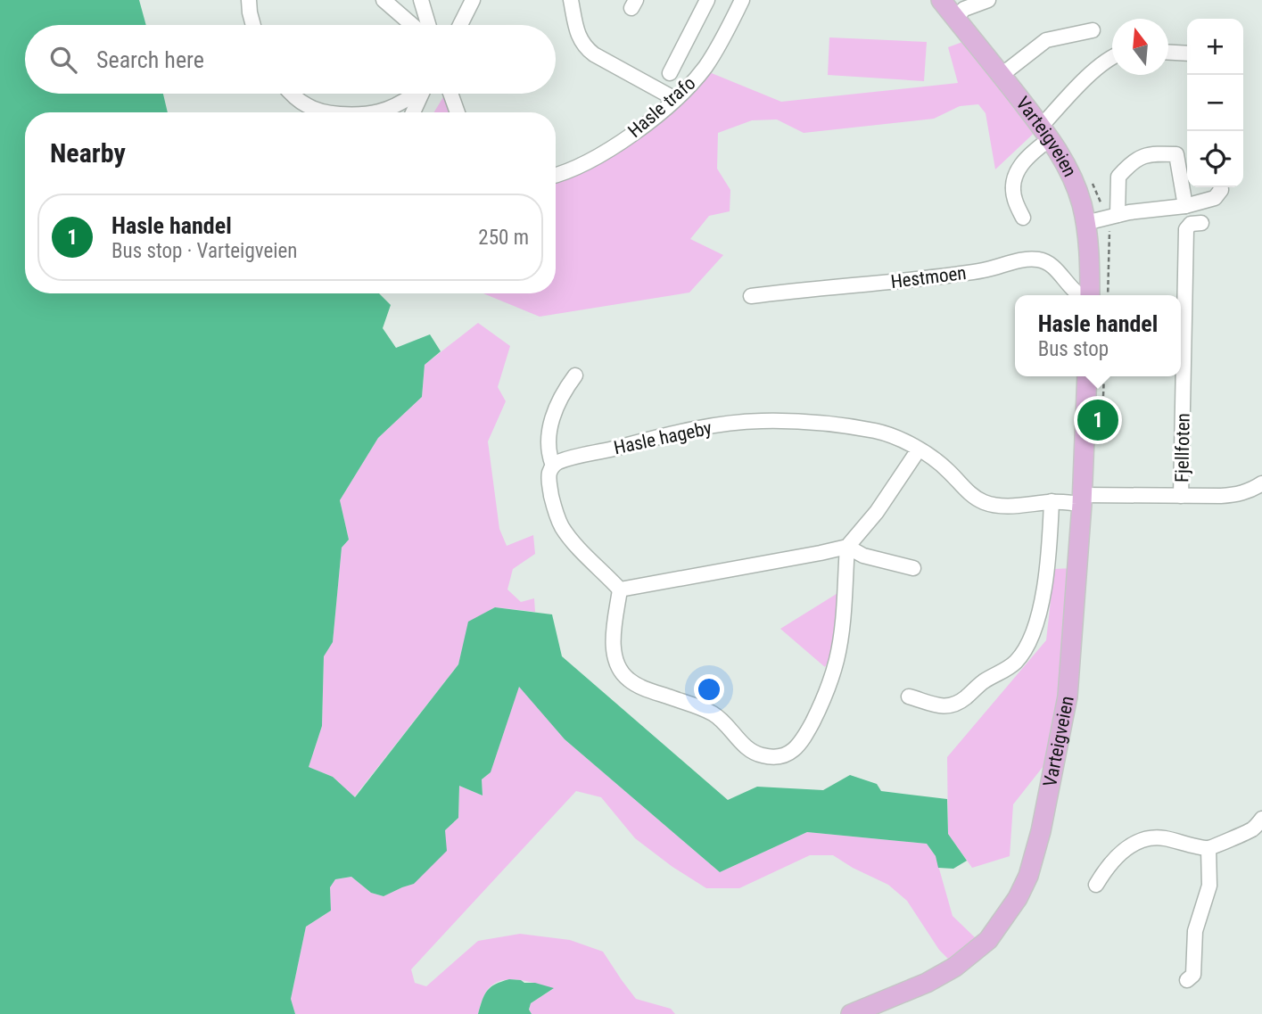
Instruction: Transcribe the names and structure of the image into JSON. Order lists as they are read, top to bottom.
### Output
{
  "streets": {
    "main road": ["Varteigveien"],
    "street": [
      "Hasle trafo",
      "Hestmoen",
      "Hasle hageby",
      "Fjellfoten"
    ]
  },
  "crossings": [
    ["Varteigveien", "Hasle hageby"],
    ["Hasle hageby", "Fjellfoten"]
  ],
  "north": "top",
  "page": {
    "map_buttons": ["+", "−"],
    "search": "Search here",
    "heading": "Nearby",
    "list": [
      {
        "mark": "1",
        "name": "Hasle handel",
        "note": "Bus stop · Varteigveien",
        "value": "250 m"
      }
    ],
    "popup": ["Hasle handel", "Bus stop"],
    "pins": "1"
  }
}
